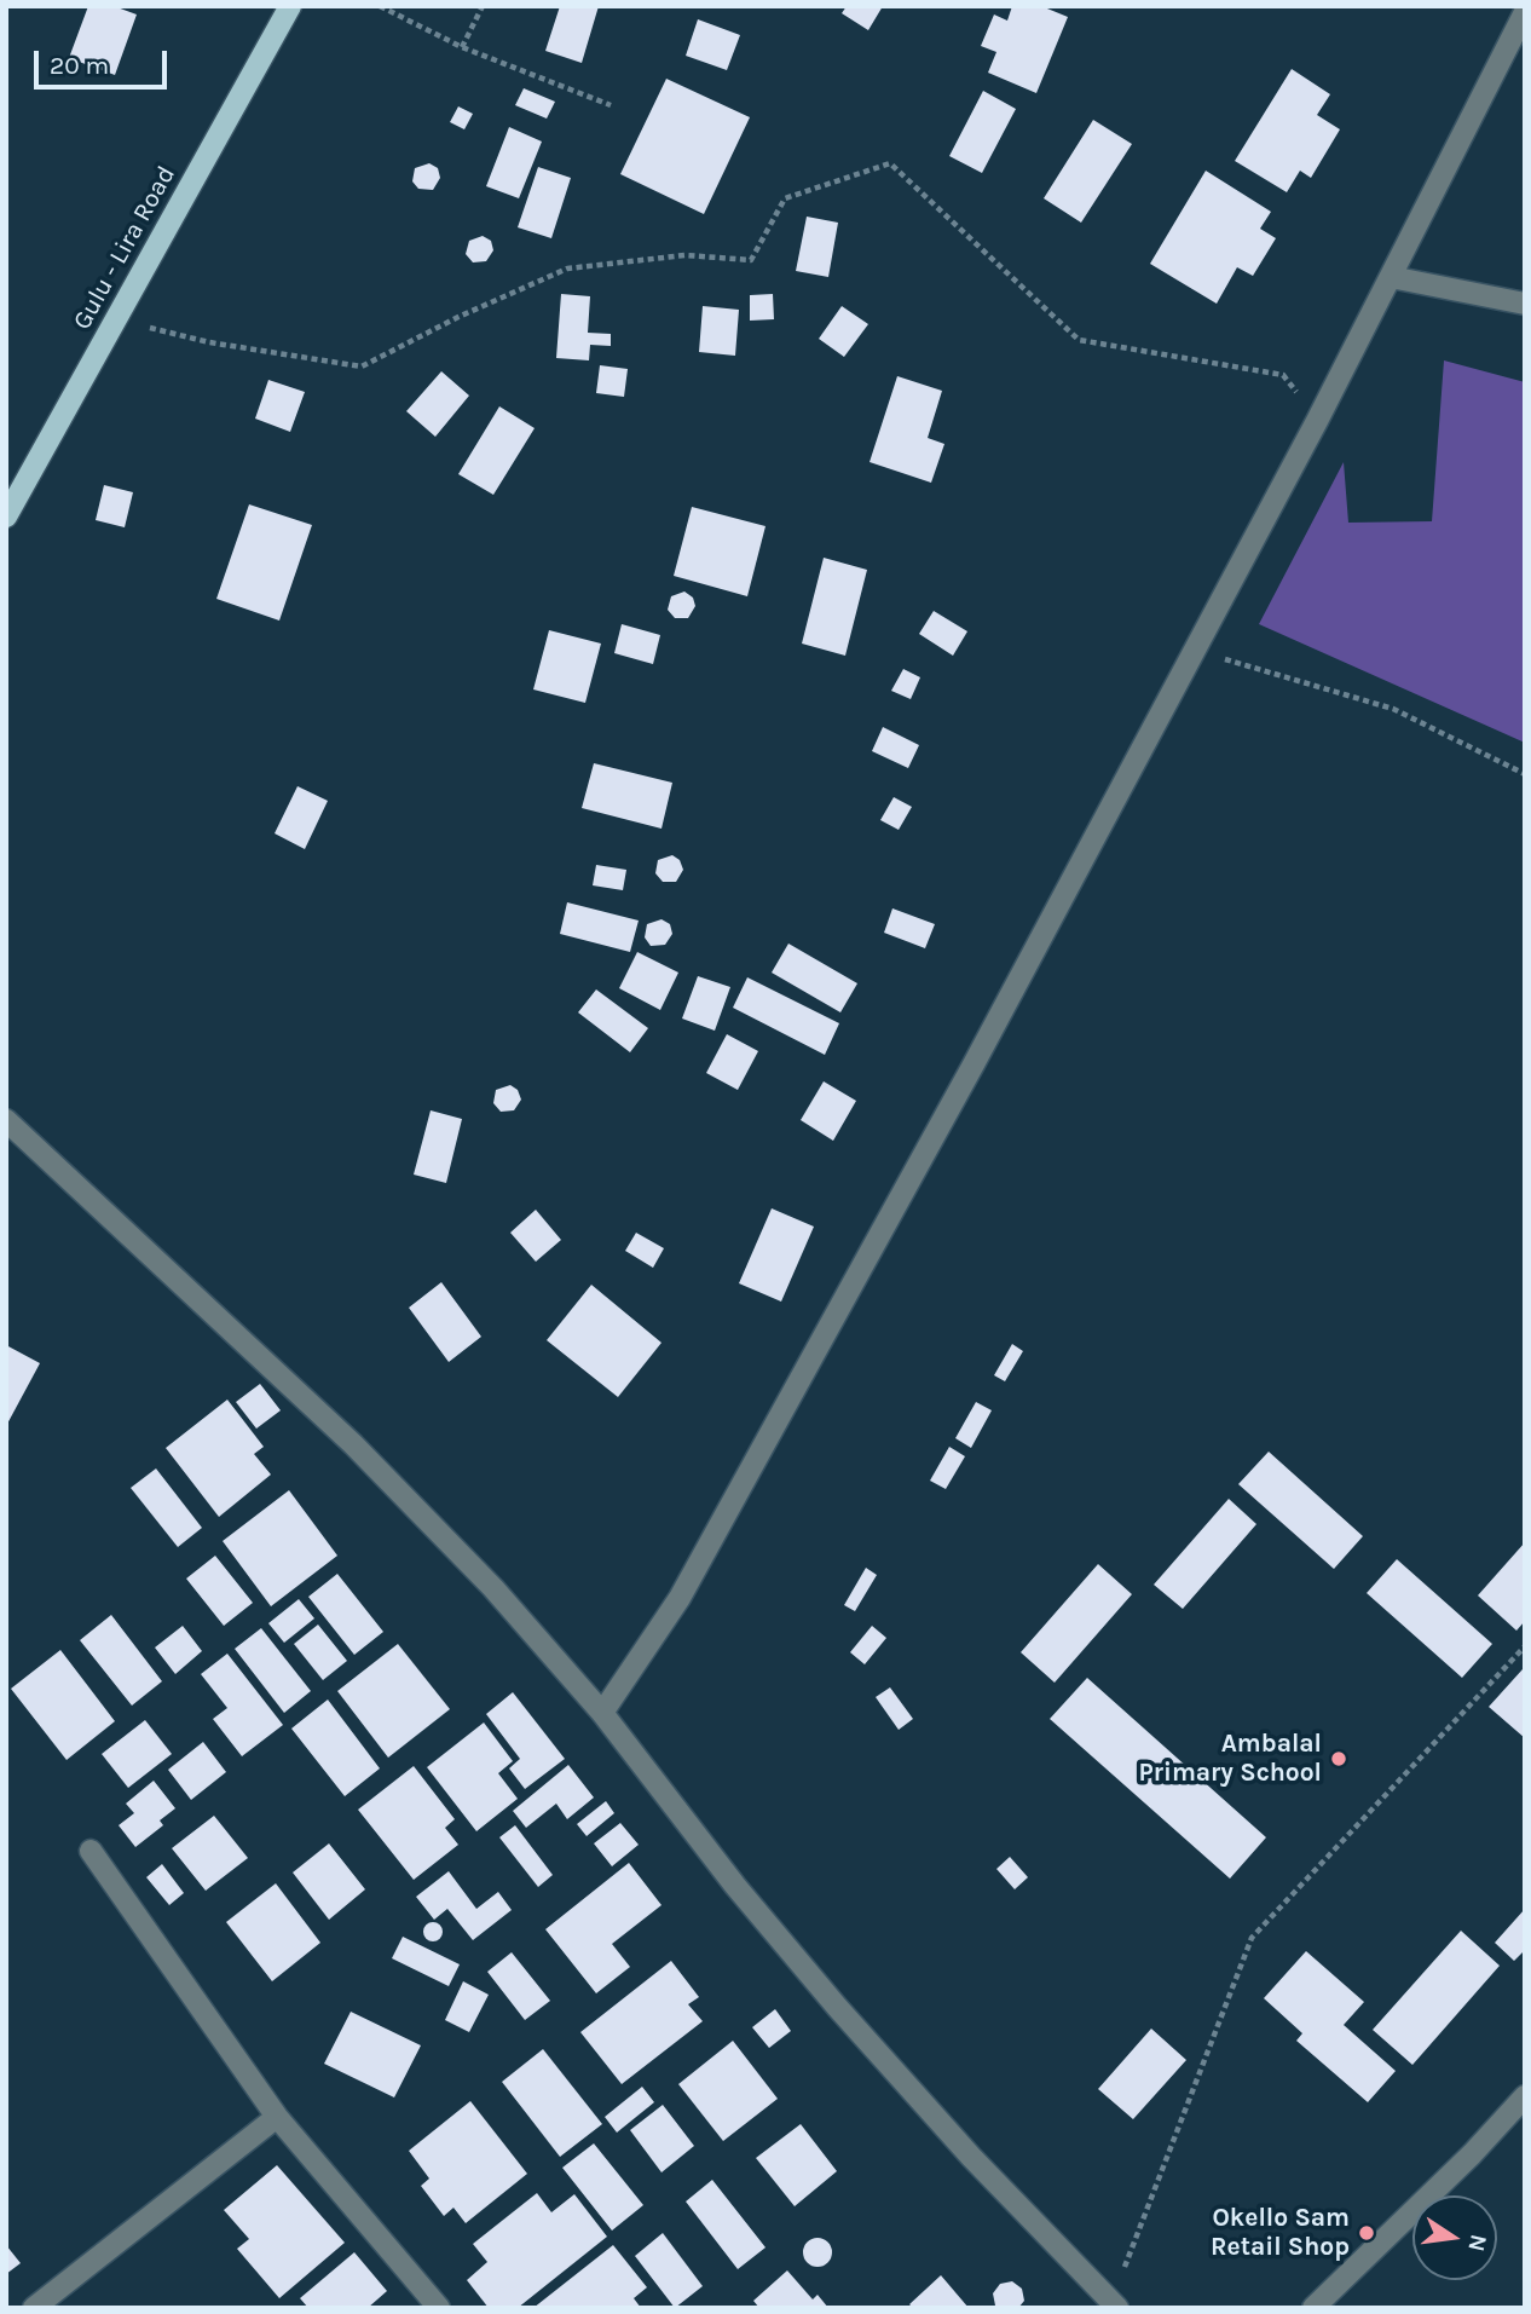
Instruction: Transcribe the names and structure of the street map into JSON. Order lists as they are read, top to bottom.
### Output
{
  "streets": {
    "main road": ["Gulu - Lira Road"]
  },
  "places": ["Ambalal Primary School", "Okello Sam Retail Shop"],
  "scale_bar": "20 m",
  "north": "right"
}
